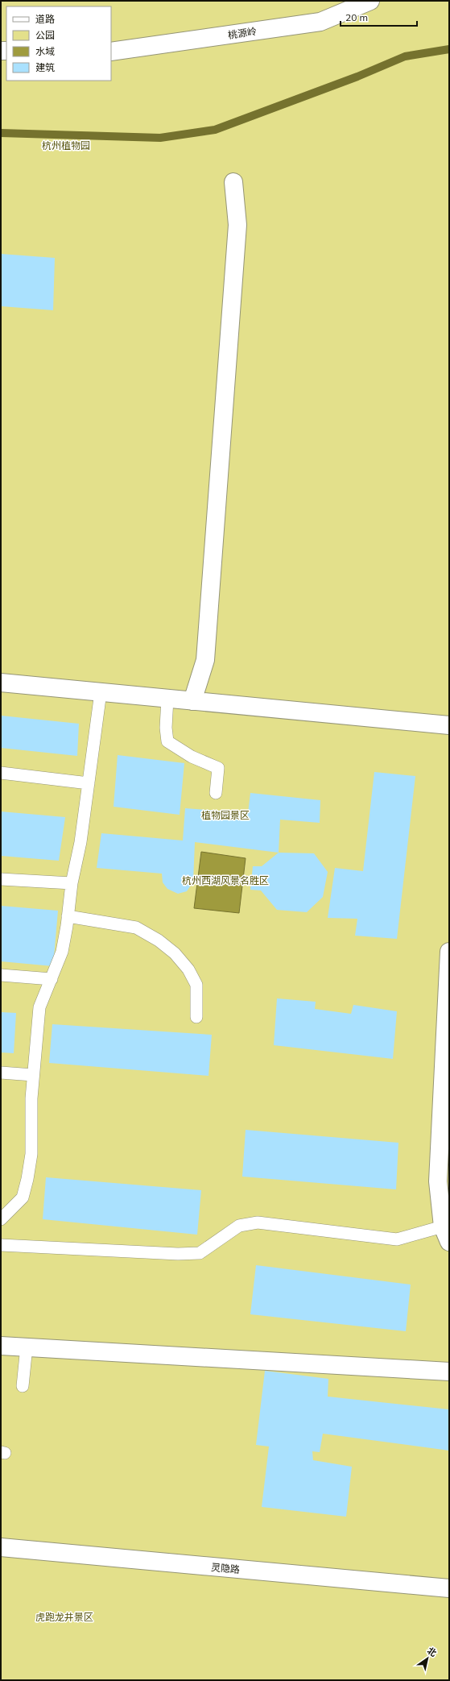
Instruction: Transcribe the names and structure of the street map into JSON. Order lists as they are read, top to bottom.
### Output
{
  "streets": {
    "street": ["桃源岭", "灵隐路"]
  },
  "parks": [
    "杭州植物园",
    "植物园景区",
    "杭州西湖风景名胜区",
    "虎跑龙井景区"
  ],
  "legend": [
    "道路",
    "公园",
    "水域",
    "建筑"
  ],
  "scale_bar": "20 m",
  "north": "top right"
}
